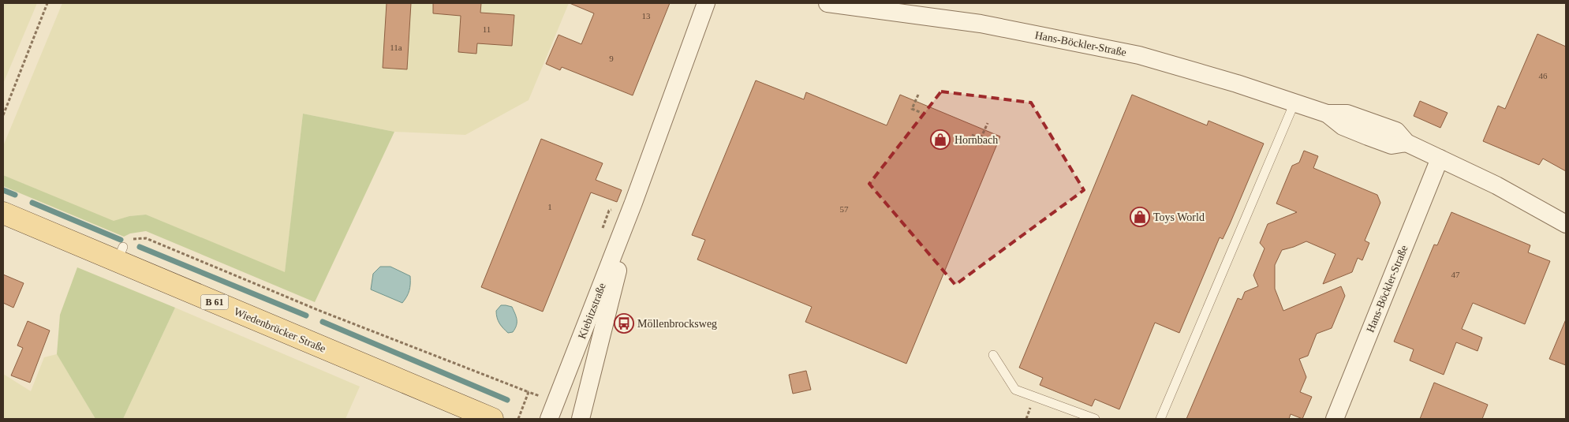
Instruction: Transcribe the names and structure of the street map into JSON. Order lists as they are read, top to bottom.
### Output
{
  "streets": {
    "main road": ["B 61", "Wiedenbrücker Straße"],
    "street": ["Hans-Böckler-Straße", "Kiebitzstraße"]
  },
  "places": {
    "shop": ["Hornbach", "Toys World"],
    "bus stop": ["Möllenbrocksweg"]
  },
  "house_numbers": [
    "13",
    "11",
    "11a",
    "9",
    "46",
    "1",
    "57",
    "47"
  ]
}
